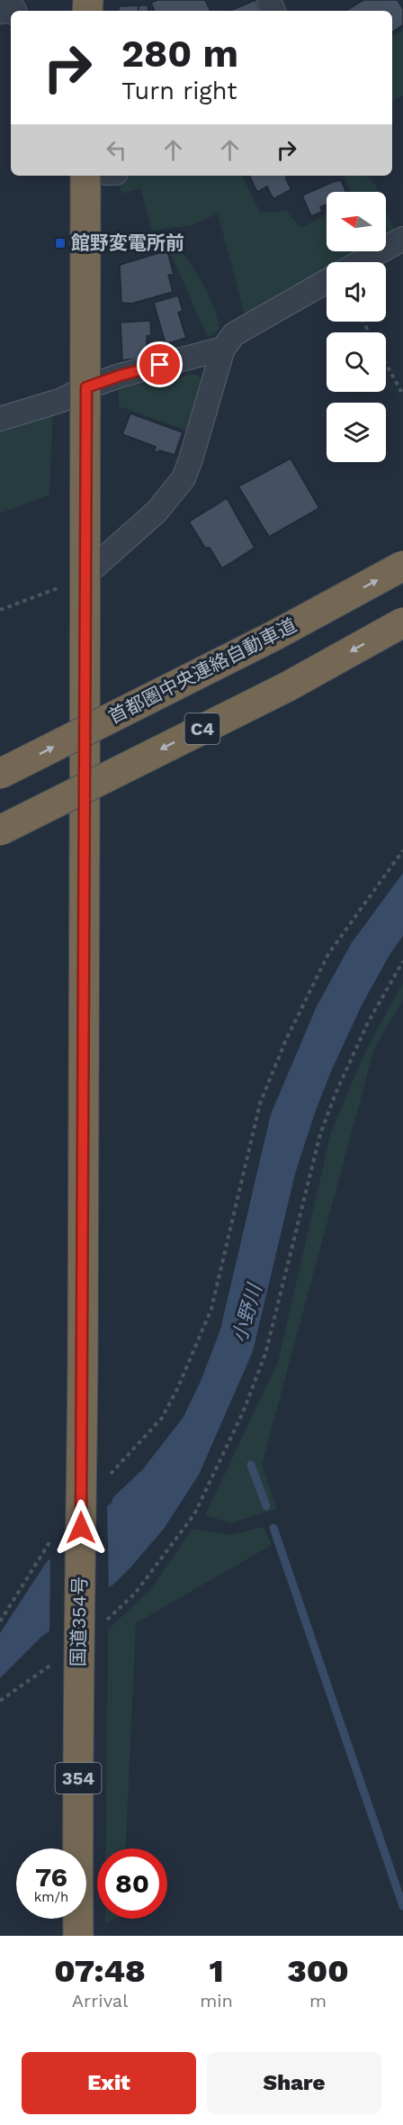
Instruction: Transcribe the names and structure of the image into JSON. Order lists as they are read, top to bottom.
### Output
{
  "streets": {
    "highway": [
      "首都圏中央連絡自動車道",
      "C4",
      "国道354号",
      "354"
    ]
  },
  "water": ["小野川"],
  "places": {
    "transit": ["館野変電所前"]
  },
  "north": "left",
  "page": {
    "turn": ["280 m", "Turn right"],
    "speed": "76 km/h",
    "limit": "80",
    "eta": [
      "07:48",
      "Arrival",
      "1",
      "min",
      "300",
      "m"
    ],
    "buttons": ["Exit", "Share"]
  }
}
